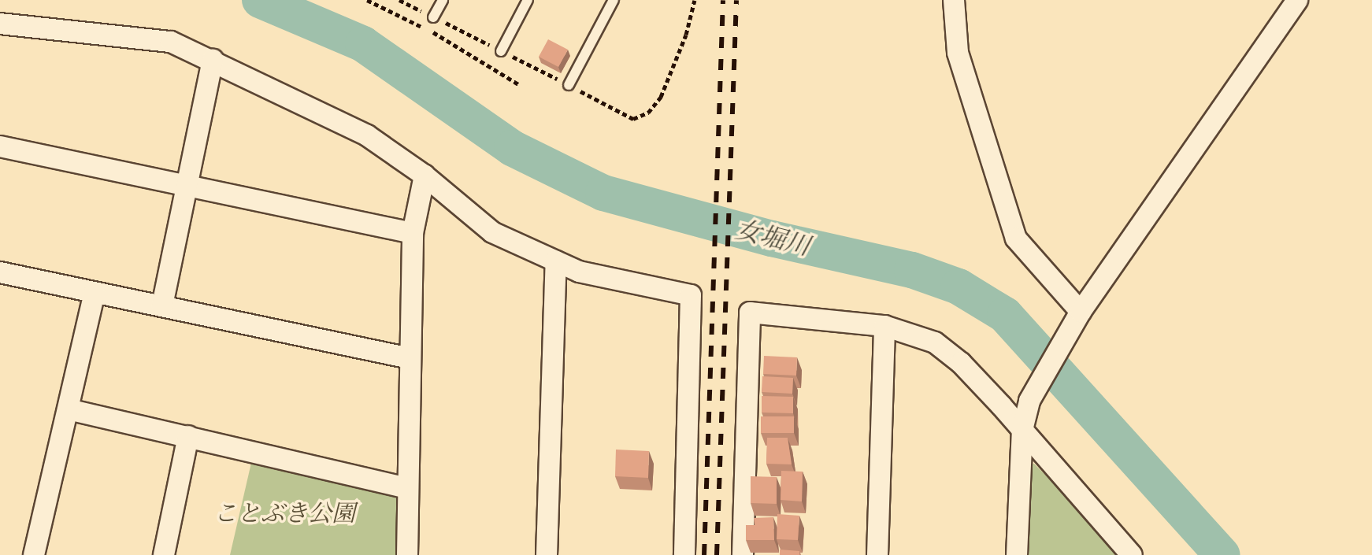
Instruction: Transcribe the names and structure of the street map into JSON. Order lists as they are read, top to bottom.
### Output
{
  "water": ["女堀川"],
  "parks": ["ことぶき公園"]
}
